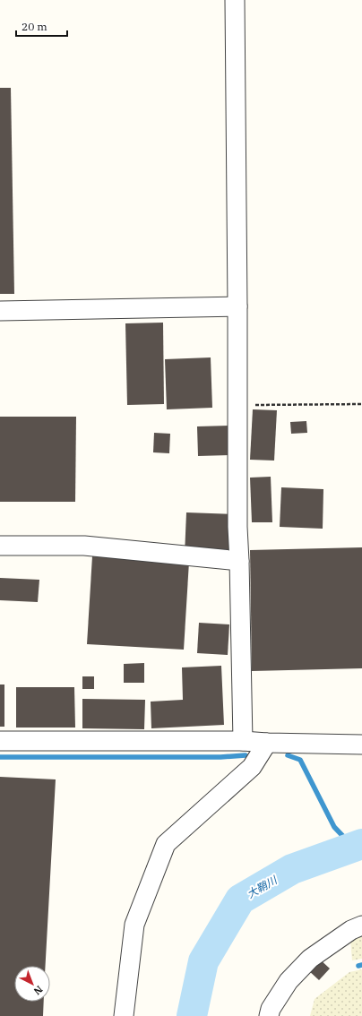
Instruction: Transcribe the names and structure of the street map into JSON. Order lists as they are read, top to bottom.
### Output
{
  "water": ["大鞘川"],
  "scale_bar": "20 m",
  "north": "bottom right"
}
